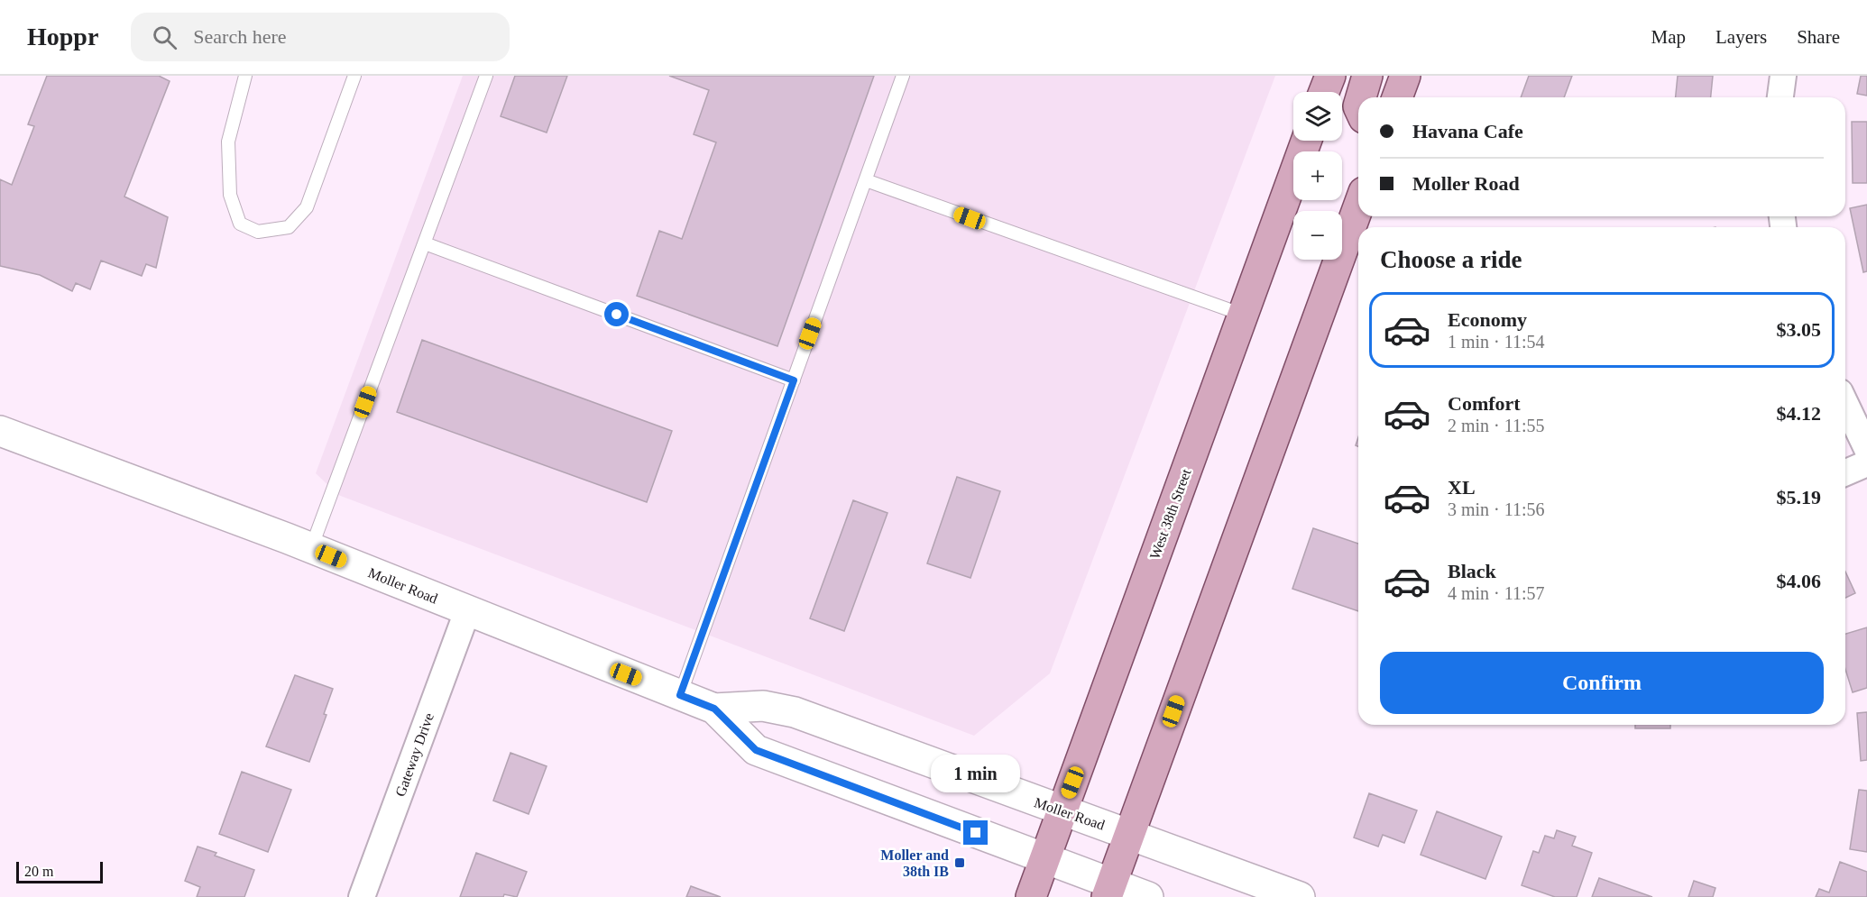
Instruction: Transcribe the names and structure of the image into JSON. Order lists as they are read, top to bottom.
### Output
{
  "streets": {
    "main road": ["West 38th Street", "Moller Road"],
    "street": ["Gateway Drive"]
  },
  "crossings": [
    ["West 38th Street", "Moller Road"],
    ["Moller Road", "Gateway Drive"]
  ],
  "places": {
    "transit": ["Moller and 38th IB"]
  },
  "scale_bar": "20 m",
  "page": {
    "header": "Hoppr",
    "search": "Search here",
    "nav": ["Map", "Layers", "Share"],
    "map_buttons": ["+", "−"],
    "banner": ["Havana Cafe", "Moller Road"],
    "heading": "Choose a ride",
    "list": [
      {
        "name": "Economy",
        "note": "1 min · 11:54",
        "value": "$3.05"
      },
      {
        "name": "Comfort",
        "note": "2 min · 11:55",
        "value": "$4.12"
      },
      {
        "name": "XL",
        "note": "3 min · 11:56",
        "value": "$5.19"
      },
      {
        "name": "Black",
        "note": "4 min · 11:57",
        "value": "$4.06"
      }
    ],
    "buttons": "Confirm",
    "bubble": "1 min",
    "scale": "20 m"
  }
}
